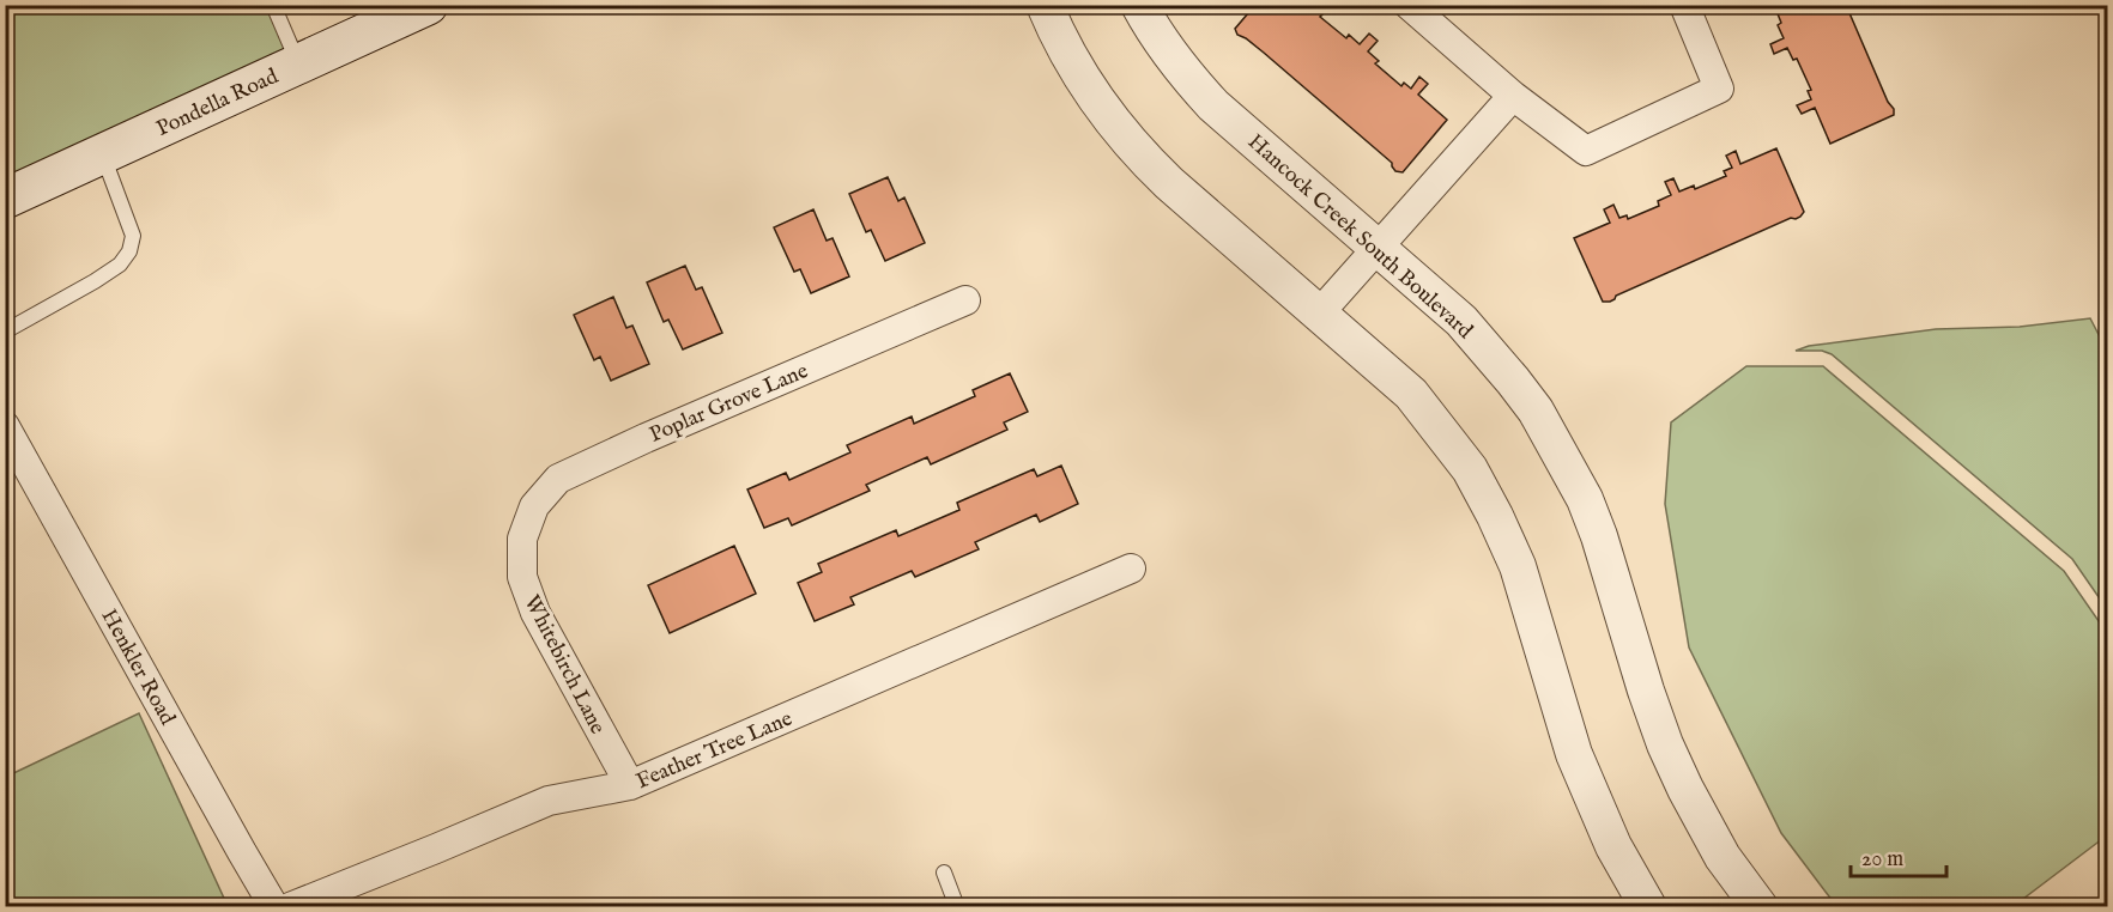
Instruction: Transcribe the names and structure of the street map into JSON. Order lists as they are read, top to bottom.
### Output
{
  "streets": {
    "main road": ["Pondella Road"],
    "street": [
      "Hancock Creek South Boulevard",
      "Poplar Grove Lane",
      "Whitebirch Lane",
      "Henkler Road",
      "Feather Tree Lane"
    ]
  },
  "crossings": [
    ["Poplar Grove Lane", "Whitebirch Lane"],
    ["Whitebirch Lane", "Feather Tree Lane"]
  ],
  "scale_bar": "20 m"
}
